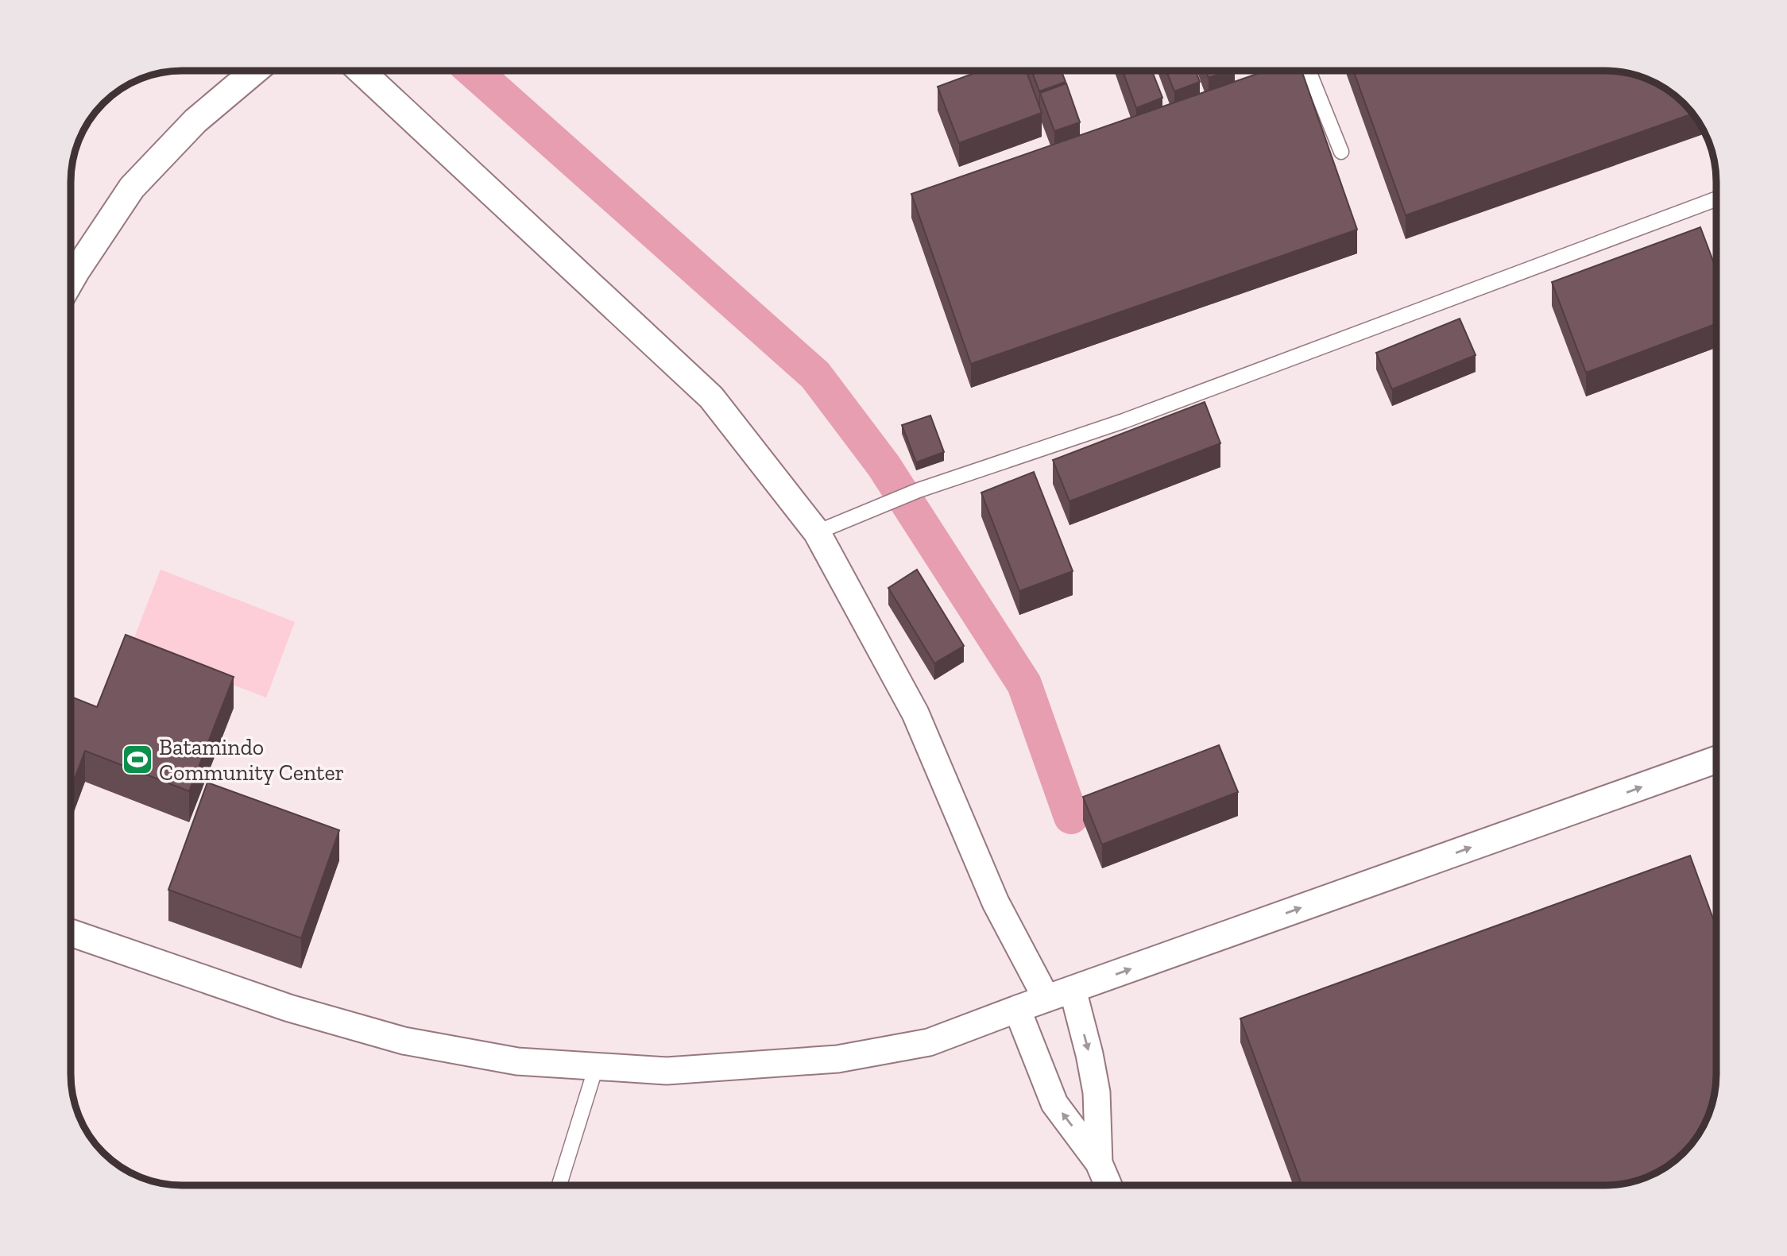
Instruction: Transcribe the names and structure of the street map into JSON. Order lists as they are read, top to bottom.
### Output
{
  "places": {
    "sports": ["Batamindo Community Center"]
  }
}
